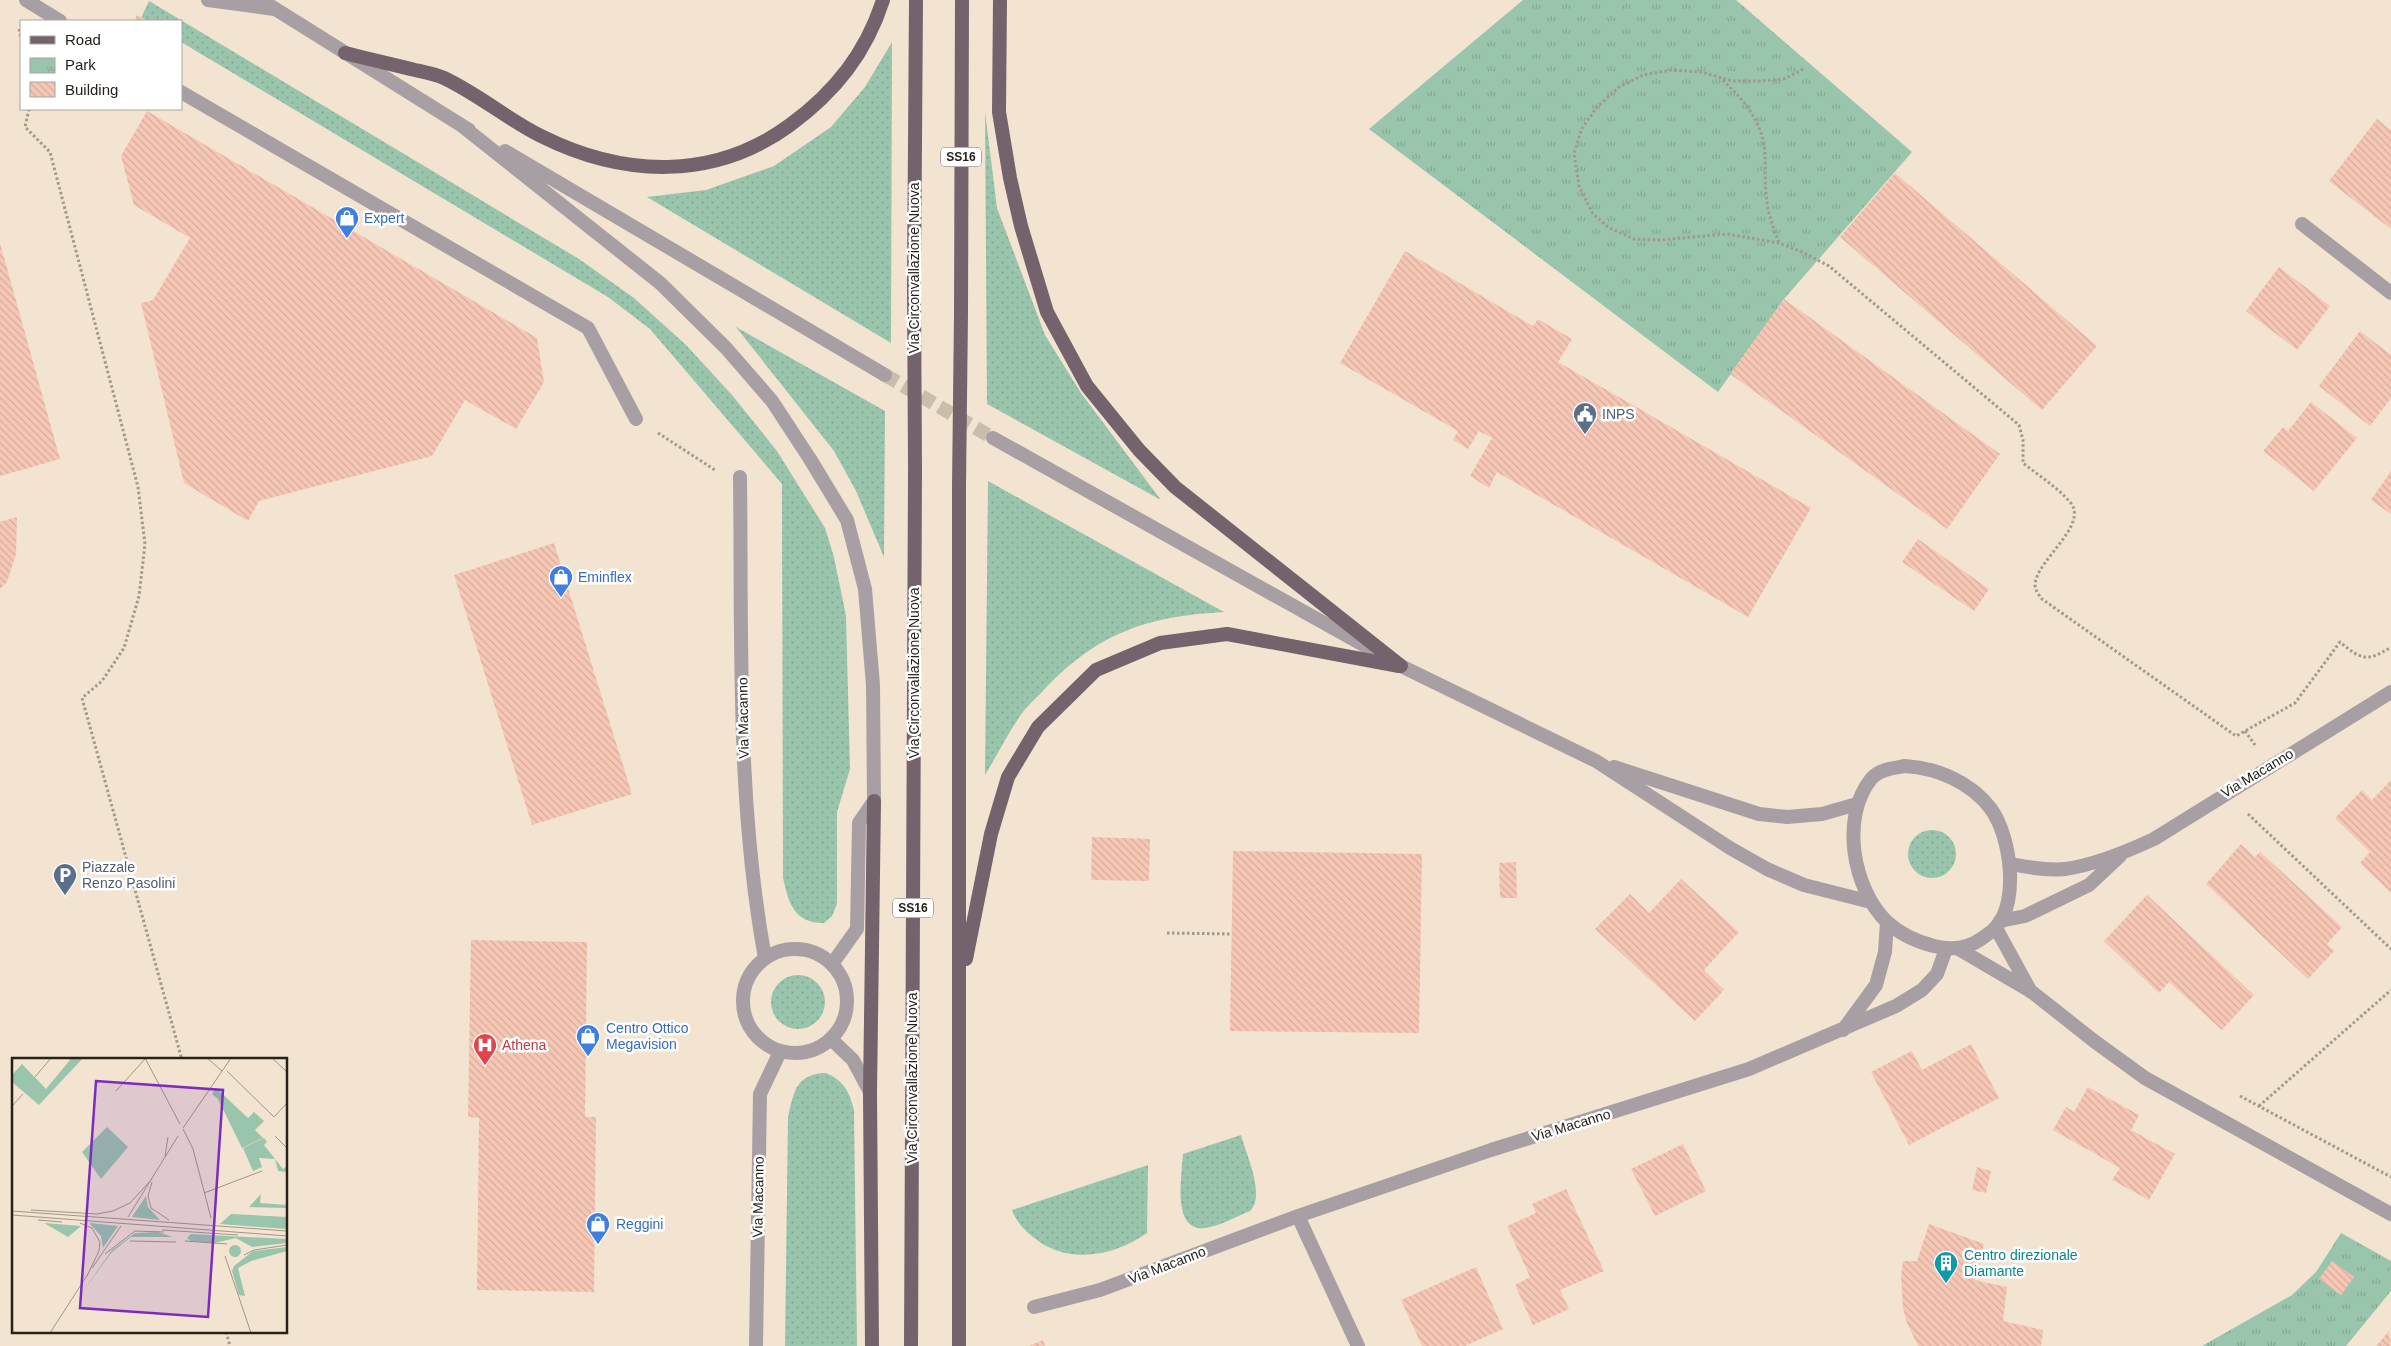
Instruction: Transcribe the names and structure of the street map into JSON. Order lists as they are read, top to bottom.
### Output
{
  "streets": {
    "main road": ["SS16", "Via Circonvallazione Nuova"],
    "street": ["Via Macanno"]
  },
  "places": {
    "shop": [
      "Expert",
      "Eminflex",
      "Centro Ottico Megavision",
      "Reggini"
    ],
    "public building": ["INPS"],
    "parking": ["Piazzale Renzo Pasolini"],
    "hospital": ["Athena"],
    "building": ["Centro direzionale Diamante"]
  },
  "legend": ["Road", "Park", "Building"]
}
